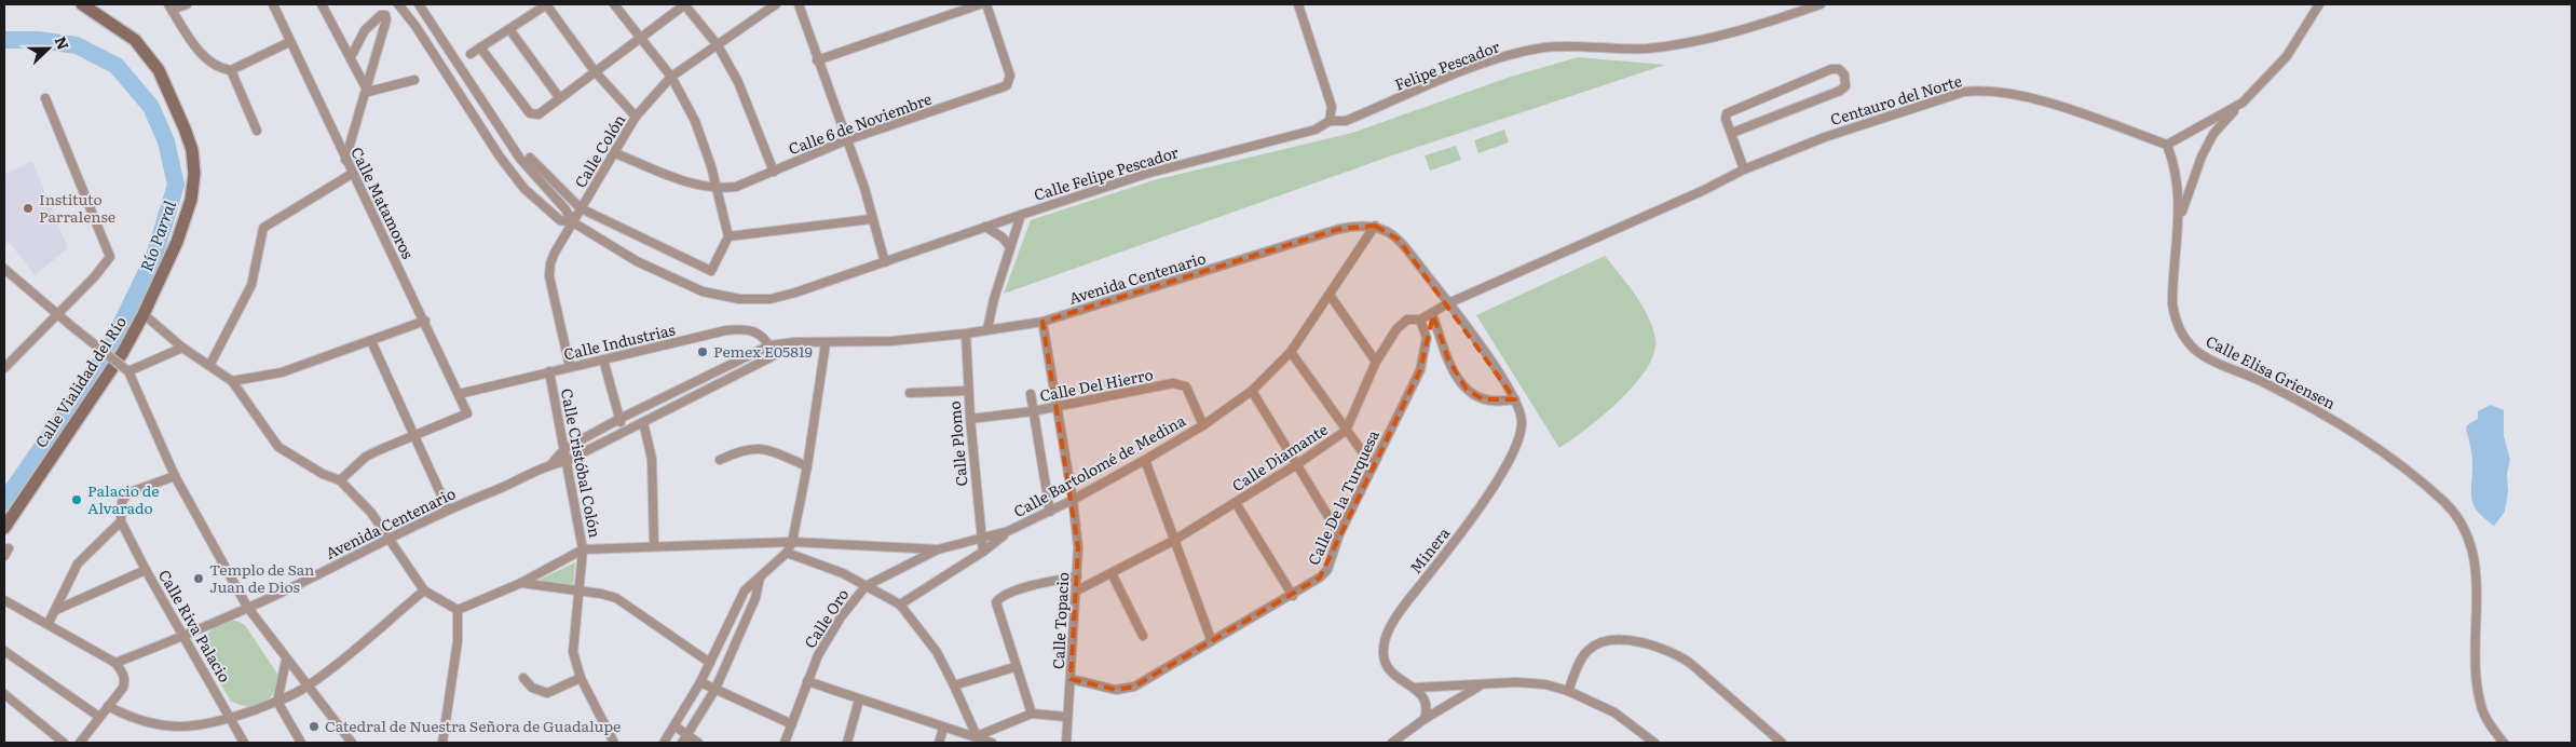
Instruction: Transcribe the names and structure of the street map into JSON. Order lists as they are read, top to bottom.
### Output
{
  "streets": {
    "main road": ["Calle Vialidad del Río"],
    "street": [
      "Felipe Pescador",
      "Centauro del Norte",
      "Calle 6 de Noviembre",
      "Calle Colón",
      "Calle Felipe Pescador",
      "Calle Matamoros",
      "Avenida Centenario",
      "Calle Industrias",
      "Calle Elisa Griensen",
      "Calle Del Hierro",
      "Calle Plomo",
      "Calle Diamante",
      "Calle Cristóbal Colón",
      "Calle Bartolomé de Medina",
      "Calle De la Turquesa",
      "Minera",
      "Calle Oro",
      "Calle Topacio",
      "Calle Riva Palacio"
    ]
  },
  "crossings": [
    ["Felipe Pescador", "Calle Felipe Pescador"],
    ["Centauro del Norte", "Calle Elisa Griensen"],
    ["Centauro del Norte", "Calle Diamante"],
    ["Calle Colón", "Calle Industrias"],
    ["Calle Felipe Pescador", "Avenida Centenario"],
    ["Calle Matamoros", "Calle Industrias"],
    ["Avenida Centenario", "Calle Industrias"],
    ["Avenida Centenario", "Calle Plomo"],
    ["Avenida Centenario", "Calle Cristóbal Colón"],
    ["Avenida Centenario", "Calle Bartolomé de Medina"],
    ["Avenida Centenario", "Calle Topacio"],
    ["Avenida Centenario", "Calle Riva Palacio"],
    ["Calle Industrias", "Calle Cristóbal Colón"],
    ["Calle Del Hierro", "Calle Plomo"],
    ["Calle Del Hierro", "Calle Bartolomé de Medina"],
    ["Calle Del Hierro", "Calle Topacio"],
    ["Calle Plomo", "Calle Bartolomé de Medina"],
    ["Calle Diamante", "Calle De la Turquesa"],
    ["Calle Diamante", "Calle Topacio"],
    ["Calle Cristóbal Colón", "Calle Bartolomé de Medina"],
    ["Calle Bartolomé de Medina", "Calle Oro"],
    ["Calle Bartolomé de Medina", "Calle Topacio"],
    ["Calle De la Turquesa", "Calle Topacio"]
  ],
  "water": ["Río Parral"],
  "places": [
    "Instituto Parralense",
    "Pemex E05819",
    "Palacio de Alvarado",
    "Templo de San Juan de Dios",
    "Catedral de Nuestra Señora de Guadalupe"
  ],
  "north": "right"
}
